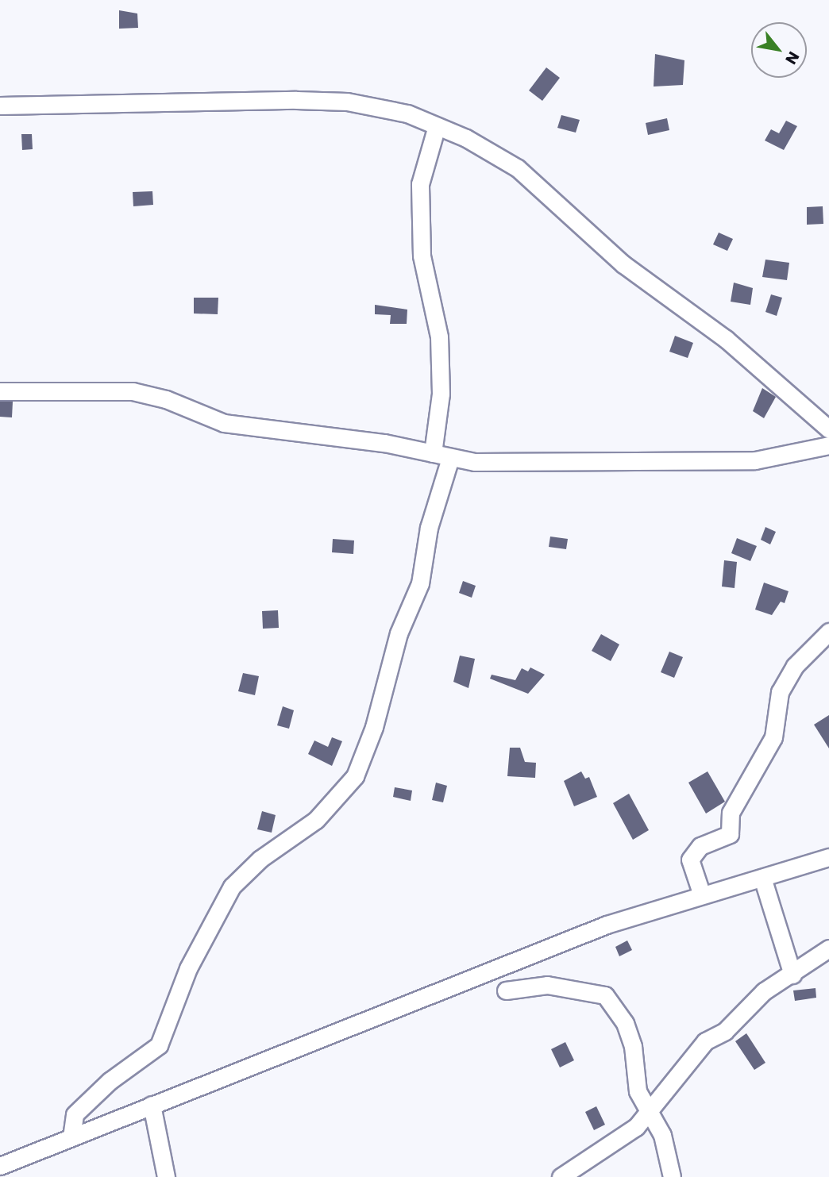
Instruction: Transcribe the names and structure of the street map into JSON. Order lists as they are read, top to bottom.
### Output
{
  "north": "bottom right"
}
